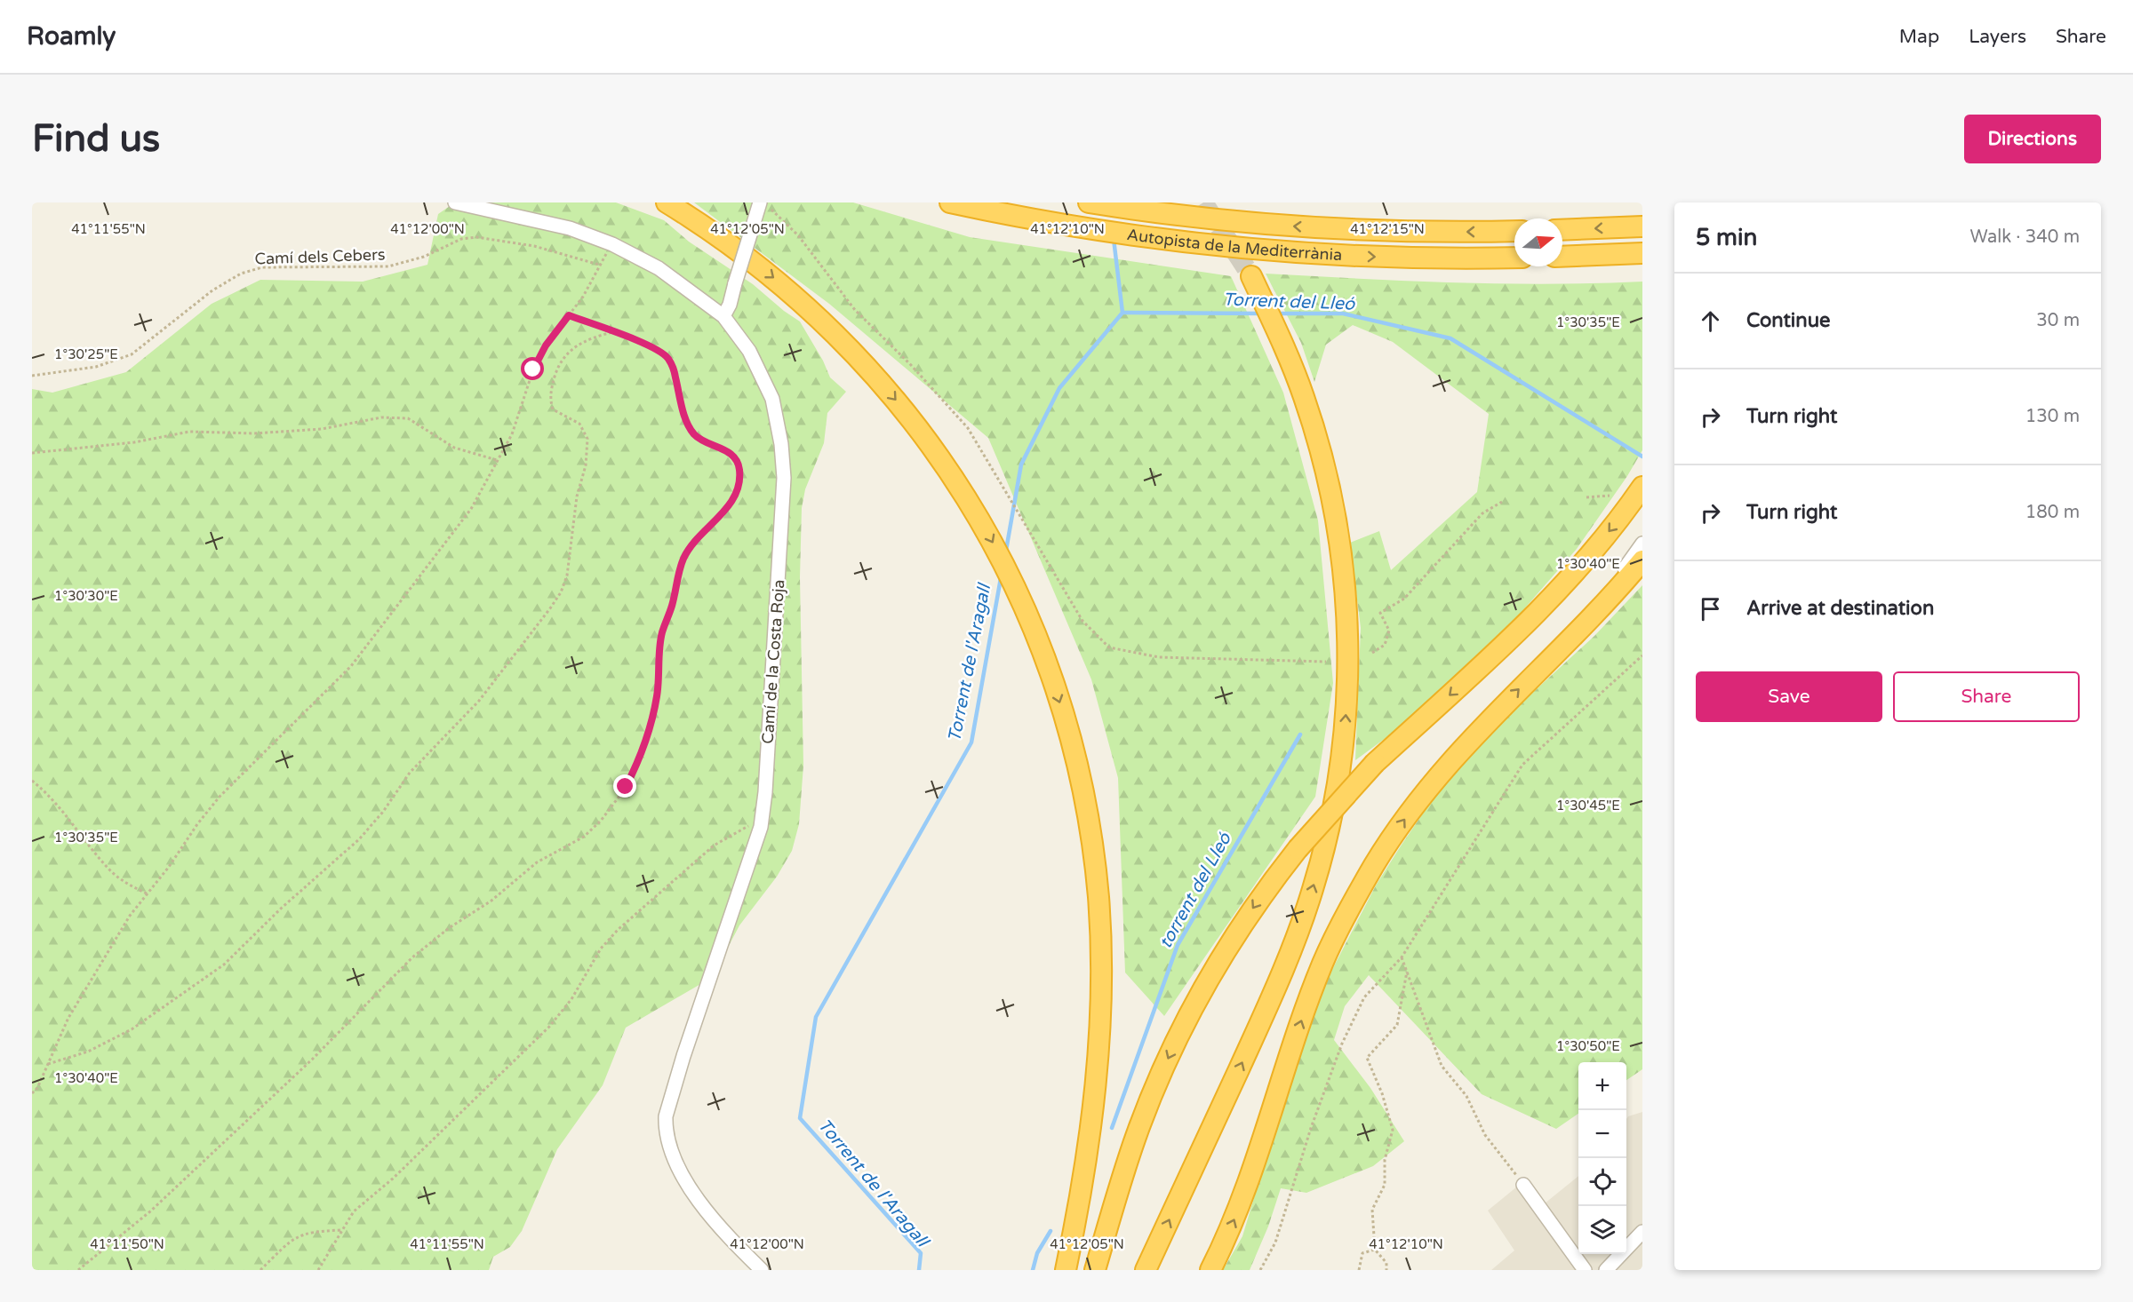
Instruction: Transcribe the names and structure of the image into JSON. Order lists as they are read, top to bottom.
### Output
{
  "streets": {
    "highway": ["Autopista de la Mediterrània"],
    "street": ["Camí de la Costa Roja"],
    "path": ["Camí dels Cebers"]
  },
  "water": ["Torrent del Lleó", "Torrent de l'Aragall", "torrent del Lleó"],
  "north": "right",
  "page": {
    "header": "Roamly",
    "nav": ["Map", "Layers", "Share"],
    "buttons": [
      "Directions",
      ["Save", "Share"]
    ],
    "title": "Find us",
    "heading": ["5 min", "Walk · 340 m"],
    "list": [
      ["Continue", "30 m"],
      ["Turn right", "130 m"],
      ["Turn right", "180 m"],
      "Arrive at destination"
    ],
    "map_buttons": ["+", "−"]
  },
  "coordinates": [
    "41°11'55\"N",
    "41°12'00\"N",
    "41°12'05\"N",
    "41°12'10\"N",
    "41°12'15\"N",
    "1°30'35\"E",
    "1°30'25\"E",
    "1°30'40\"E",
    "1°30'30\"E",
    "1°30'45\"E",
    "1°30'50\"E",
    "41°11'50\"N"
  ]
}
